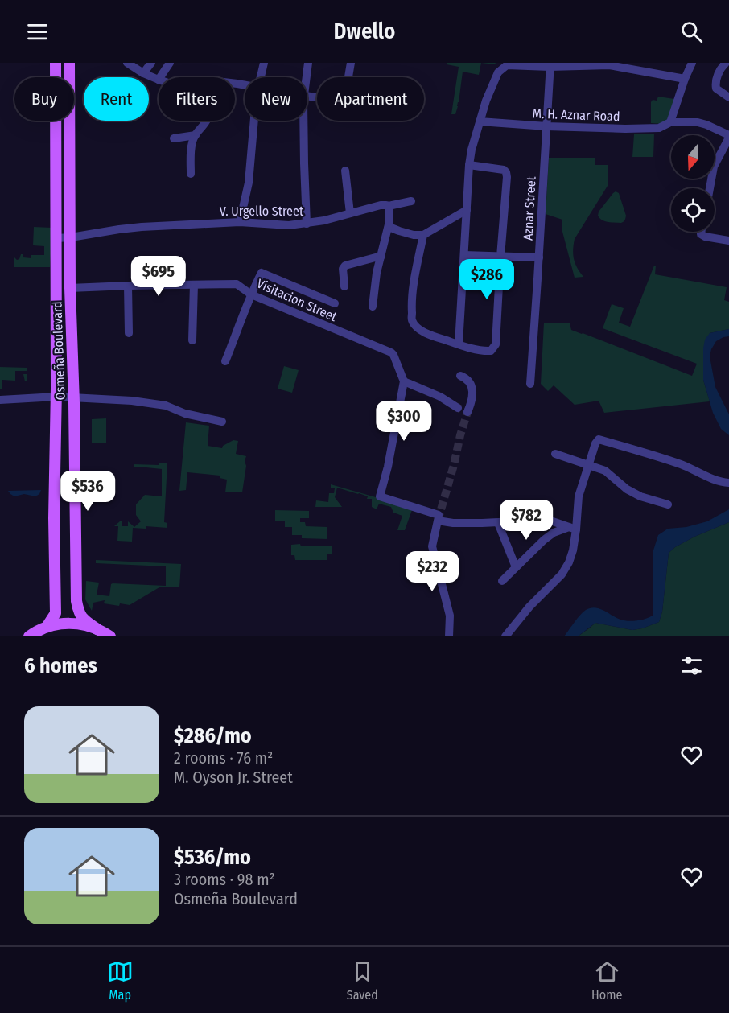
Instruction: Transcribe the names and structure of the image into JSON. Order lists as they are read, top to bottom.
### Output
{
  "streets": {
    "main road": ["Osmeña Boulevard"],
    "street": [
      "M. H. Aznar Road",
      "Aznar Street",
      "V. Urgello Street",
      "Visitacion Street"
    ]
  },
  "crossings": [
    ["M. H. Aznar Road", "Aznar Street"],
    ["V. Urgello Street", "Osmeña Boulevard"],
    ["Visitacion Street", "Osmeña Boulevard"]
  ],
  "north": "bottom",
  "page": {
    "header": "Dwello",
    "chip": [
      "Buy",
      "Rent",
      "Filters",
      "New",
      "Apartment"
    ],
    "price": [
      "$695",
      "$286",
      "$300",
      "$536",
      "$782",
      "$232"
    ],
    "heading": "6 homes",
    "list": [
      {
        "name": "$286/mo",
        "note": "2 rooms · 76 m² · M. Oyson Jr. Street"
      },
      {
        "name": "$536/mo",
        "note": "3 rooms · 98 m² · Osmeña Boulevard"
      }
    ],
    "tabs": ["Map", "Saved", "Home"]
  }
}
